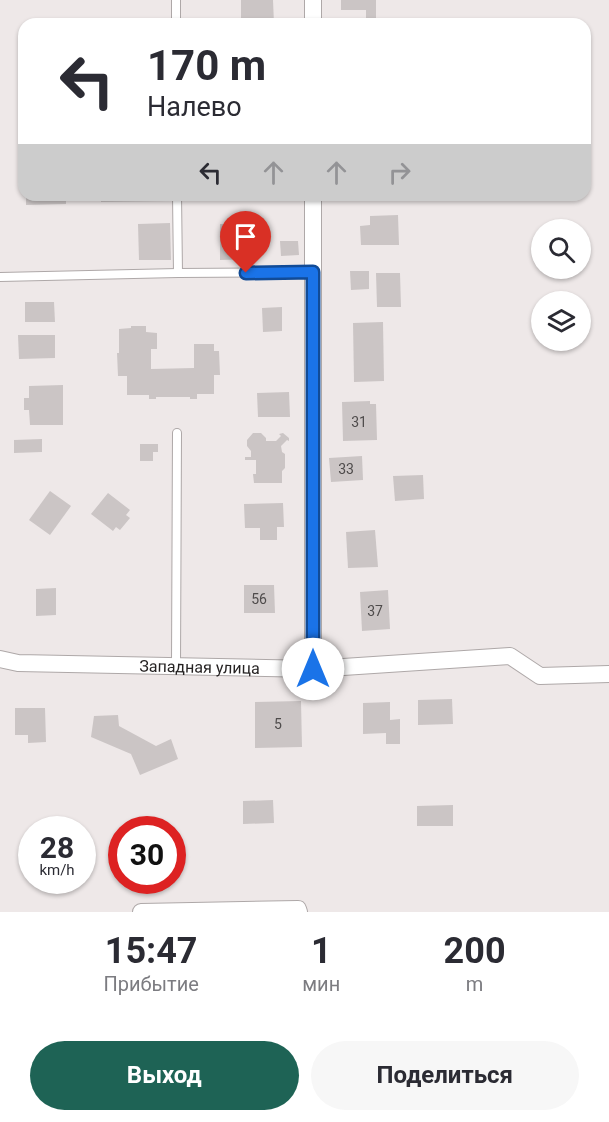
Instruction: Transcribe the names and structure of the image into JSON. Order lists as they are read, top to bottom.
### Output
{
  "streets": {
    "street": ["Западная улица"]
  },
  "house_numbers": [
    "31",
    "33",
    "56",
    "37",
    "5"
  ],
  "page": {
    "turn": ["170 m", "Налево"],
    "speed": "28 km/h",
    "limit": "30",
    "eta": [
      "15:47",
      "Прибытие",
      "1",
      "мин",
      "200",
      "m"
    ],
    "buttons": ["Выход", "Поделиться"]
  }
}
